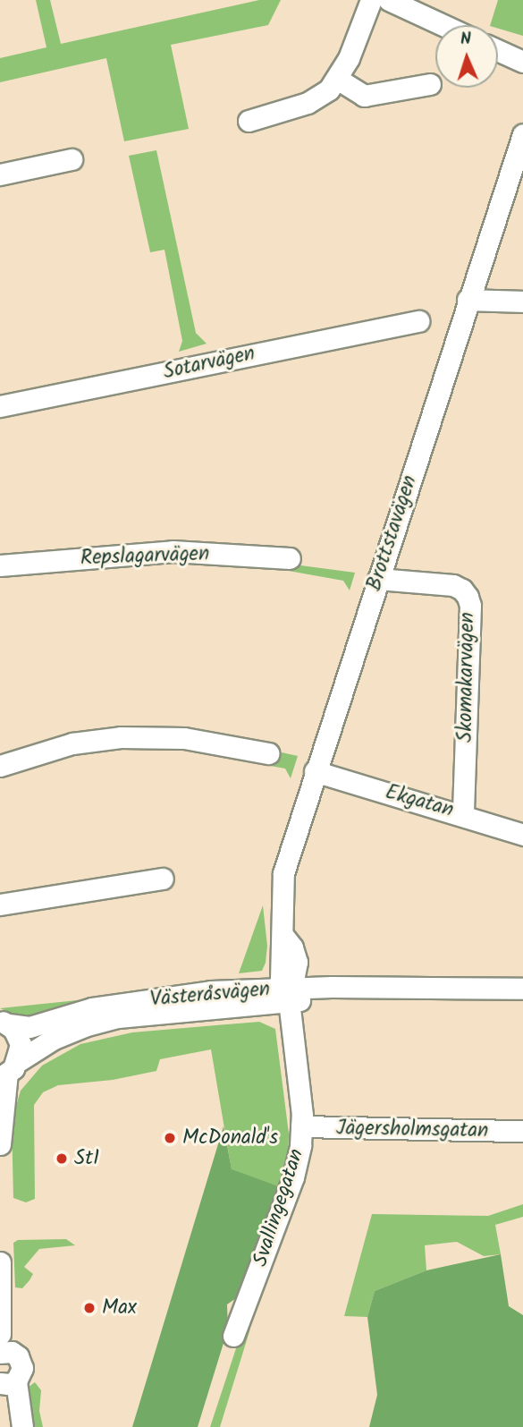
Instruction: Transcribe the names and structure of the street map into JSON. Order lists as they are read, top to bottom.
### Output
{
  "streets": {
    "street": [
      "Sotarvägen",
      "Brottstavägen",
      "Repslagarvägen",
      "Skomakarvägen",
      "Ekgatan",
      "Västeråsvägen",
      "Jägersholmsgatan",
      "Svallingegatan"
    ]
  },
  "crossings": [
    ["Brottstavägen", "Skomakarvägen"],
    ["Brottstavägen", "Ekgatan"],
    ["Brottstavägen", "Västeråsvägen"],
    ["Brottstavägen", "Svallingegatan"],
    ["Skomakarvägen", "Ekgatan"],
    ["Västeråsvägen", "Svallingegatan"],
    ["Jägersholmsgatan", "Svallingegatan"]
  ],
  "places": ["McDonald's", "St1", "Max"],
  "north": "top"
}
